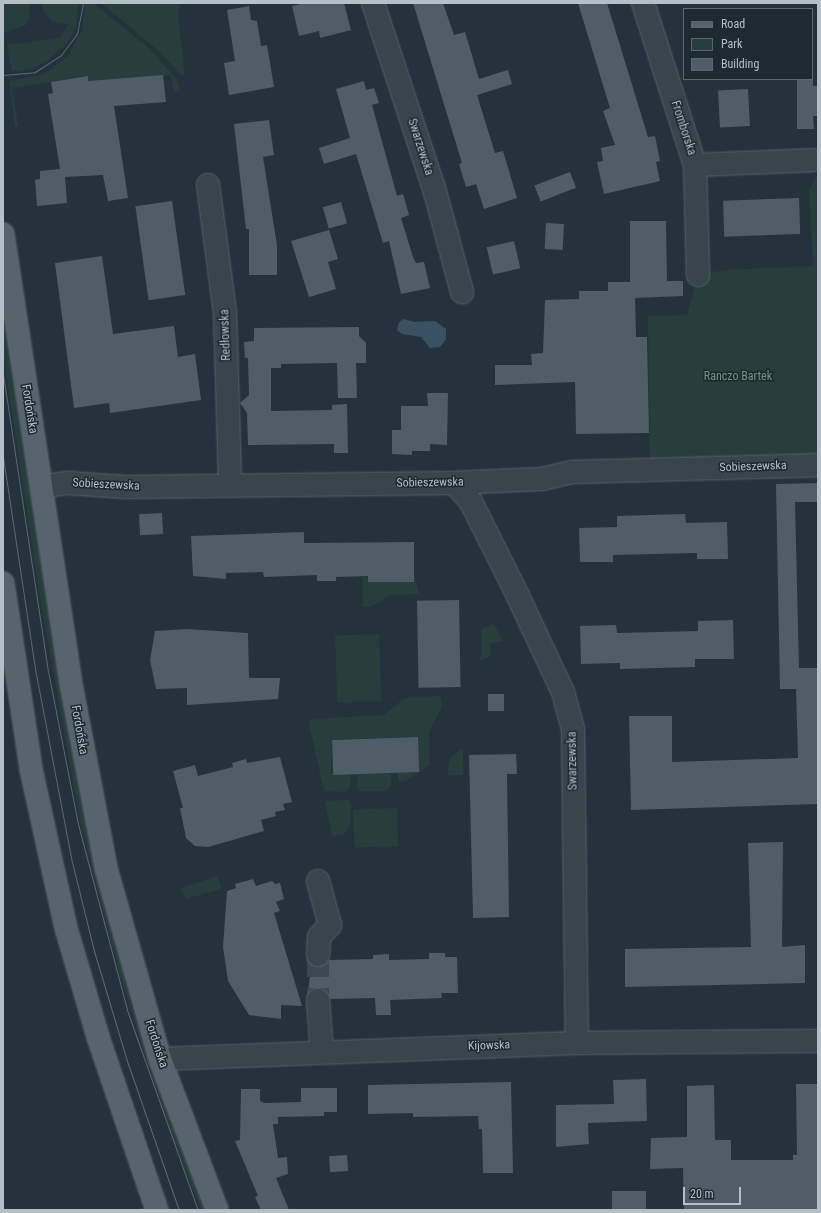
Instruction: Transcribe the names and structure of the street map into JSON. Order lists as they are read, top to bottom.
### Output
{
  "streets": {
    "main road": ["Fordońska"],
    "street": [
      "Fromborska",
      "Swarzewska",
      "Redłowska",
      "Sobieszewska",
      "Kijowska"
    ]
  },
  "crossings": [
    ["Swarzewska", "Sobieszewska"],
    ["Swarzewska", "Kijowska"],
    ["Redłowska", "Sobieszewska"],
    ["Fordońska", "Sobieszewska"],
    ["Fordońska", "Kijowska"]
  ],
  "parks": ["Ranczo Bartek"],
  "legend": ["Road", "Park", "Building"],
  "scale_bar": "20 m"
}
